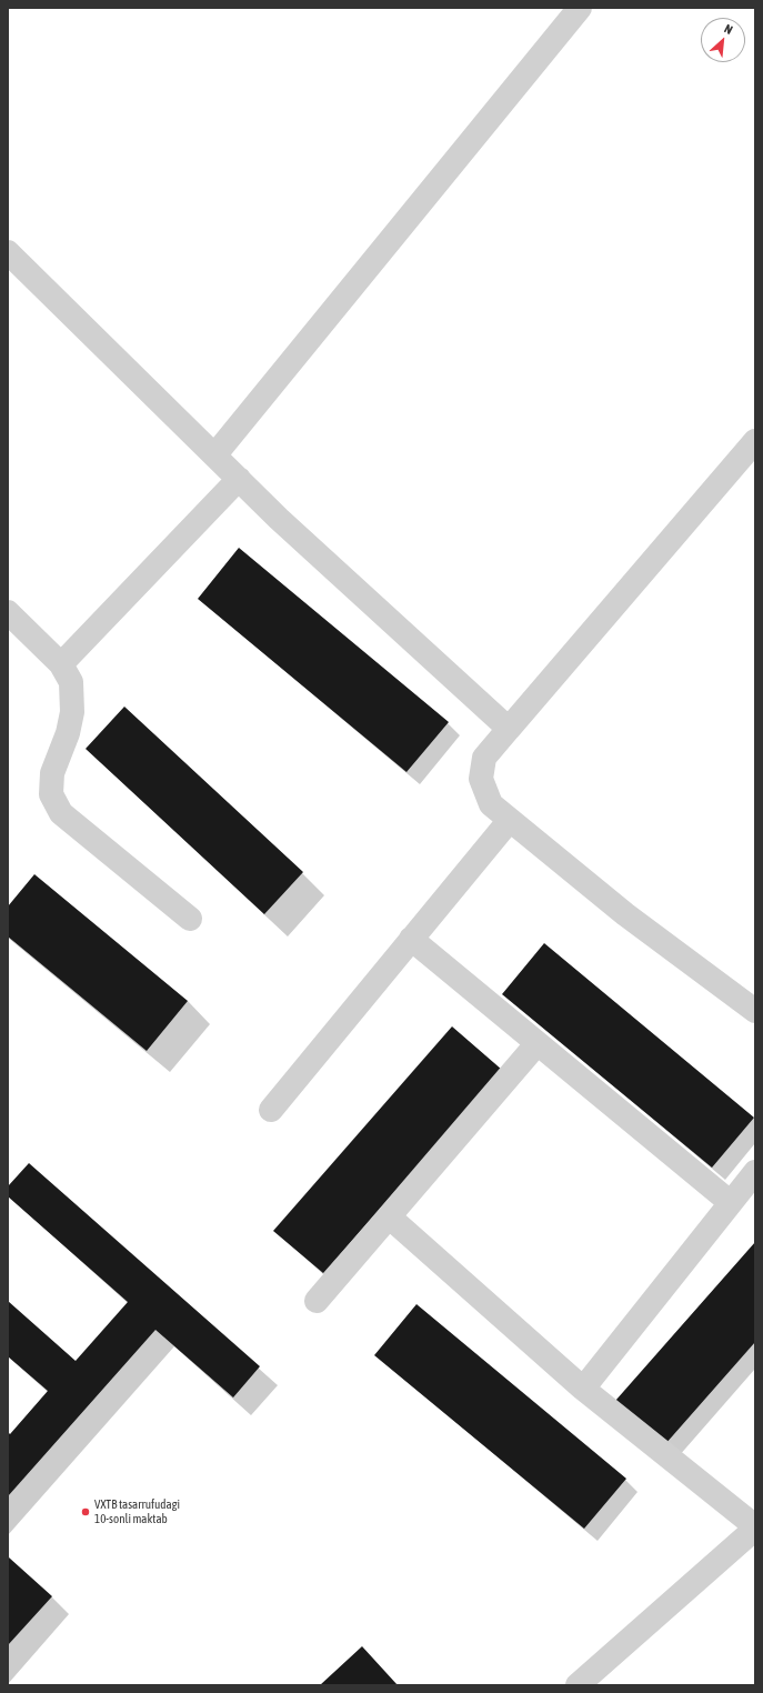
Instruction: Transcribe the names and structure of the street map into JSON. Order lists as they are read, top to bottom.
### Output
{
  "places": ["VXTB tasarrufudagi 10-sonli maktab"],
  "north": "top right"
}
